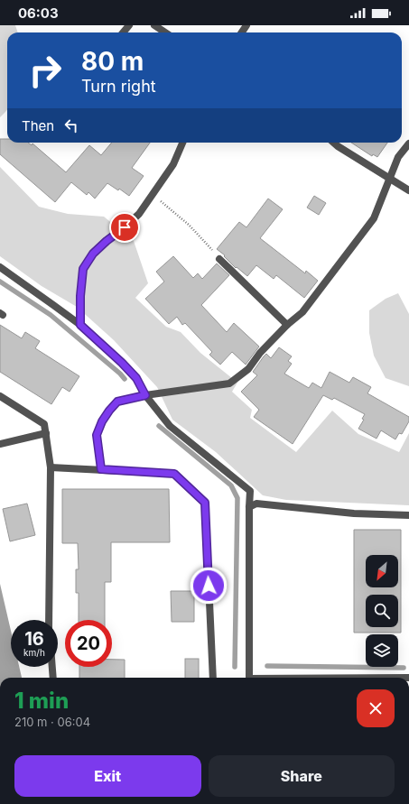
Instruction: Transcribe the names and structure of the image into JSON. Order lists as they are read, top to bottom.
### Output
{
  "north": "bottom left",
  "page": {
    "status": "06:03",
    "turn": ["80 m", "Turn right"],
    "then": "Then",
    "speed": "16 km/h",
    "limit": "20",
    "heading": ["1 min", "210 m · 06:04"],
    "buttons": ["Exit", "Share"]
  }
}
